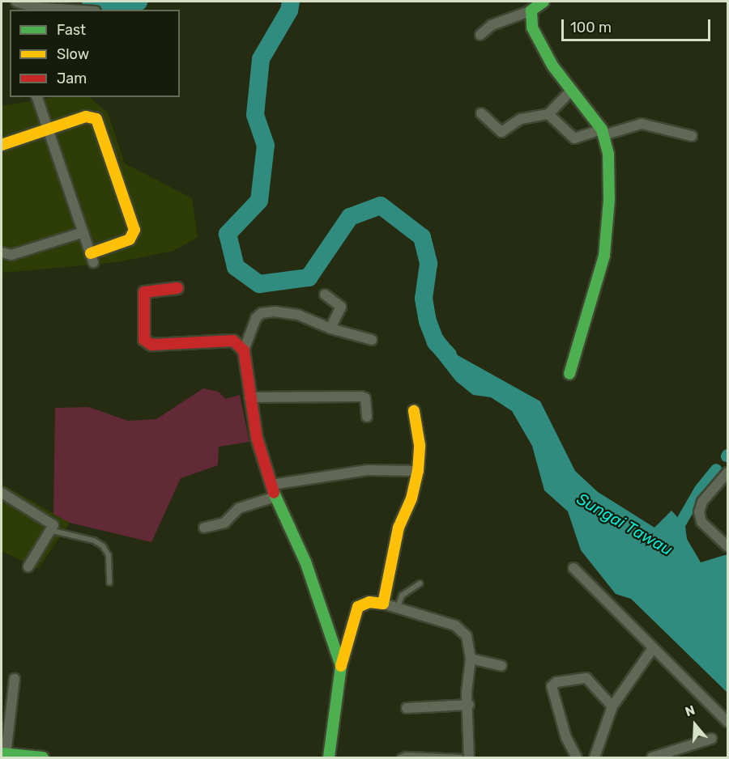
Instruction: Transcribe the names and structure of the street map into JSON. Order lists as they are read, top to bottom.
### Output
{
  "water": ["Sungai Tawau"],
  "legend": ["Fast", "Slow", "Jam"],
  "scale_bar": "100 m",
  "north": "top"
}
